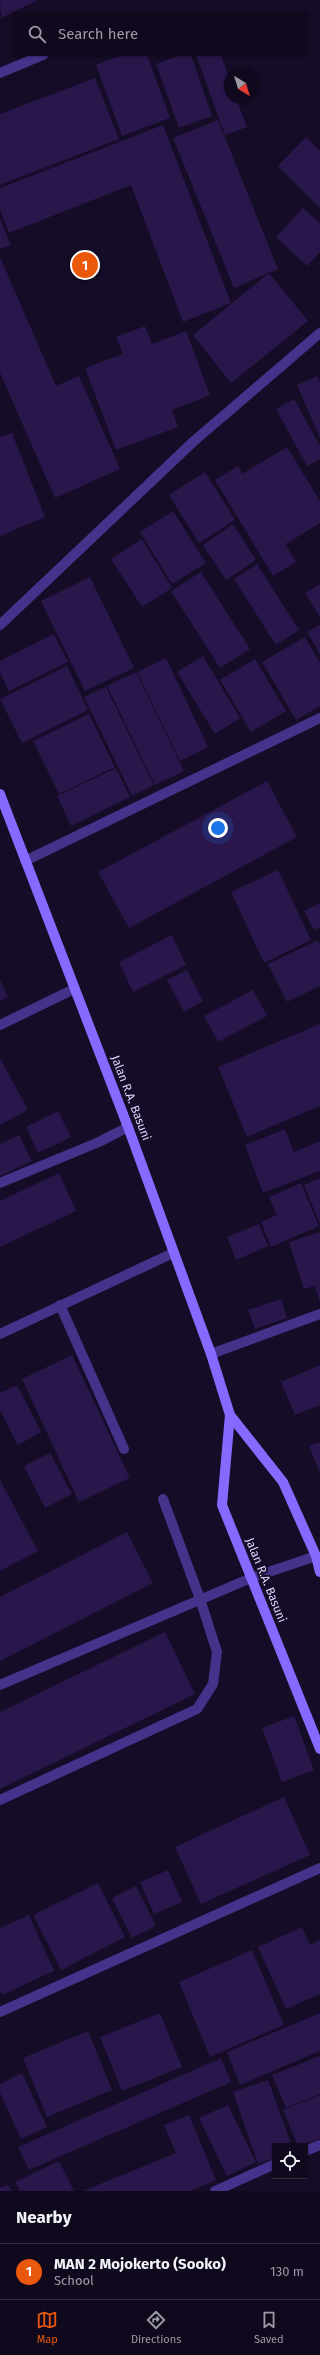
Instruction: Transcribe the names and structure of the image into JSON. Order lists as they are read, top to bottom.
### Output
{
  "streets": {
    "main road": ["Jalan R.A. Basuni"]
  },
  "north": "bottom right",
  "page": {
    "search": "Search here",
    "pins": "1",
    "heading": "Nearby",
    "list": [
      {
        "mark": "1",
        "name": "MAN 2 Mojokerto (Sooko)",
        "note": "School",
        "value": "130 m"
      }
    ],
    "nav": ["Map", "Directions", "Saved"]
  }
}
